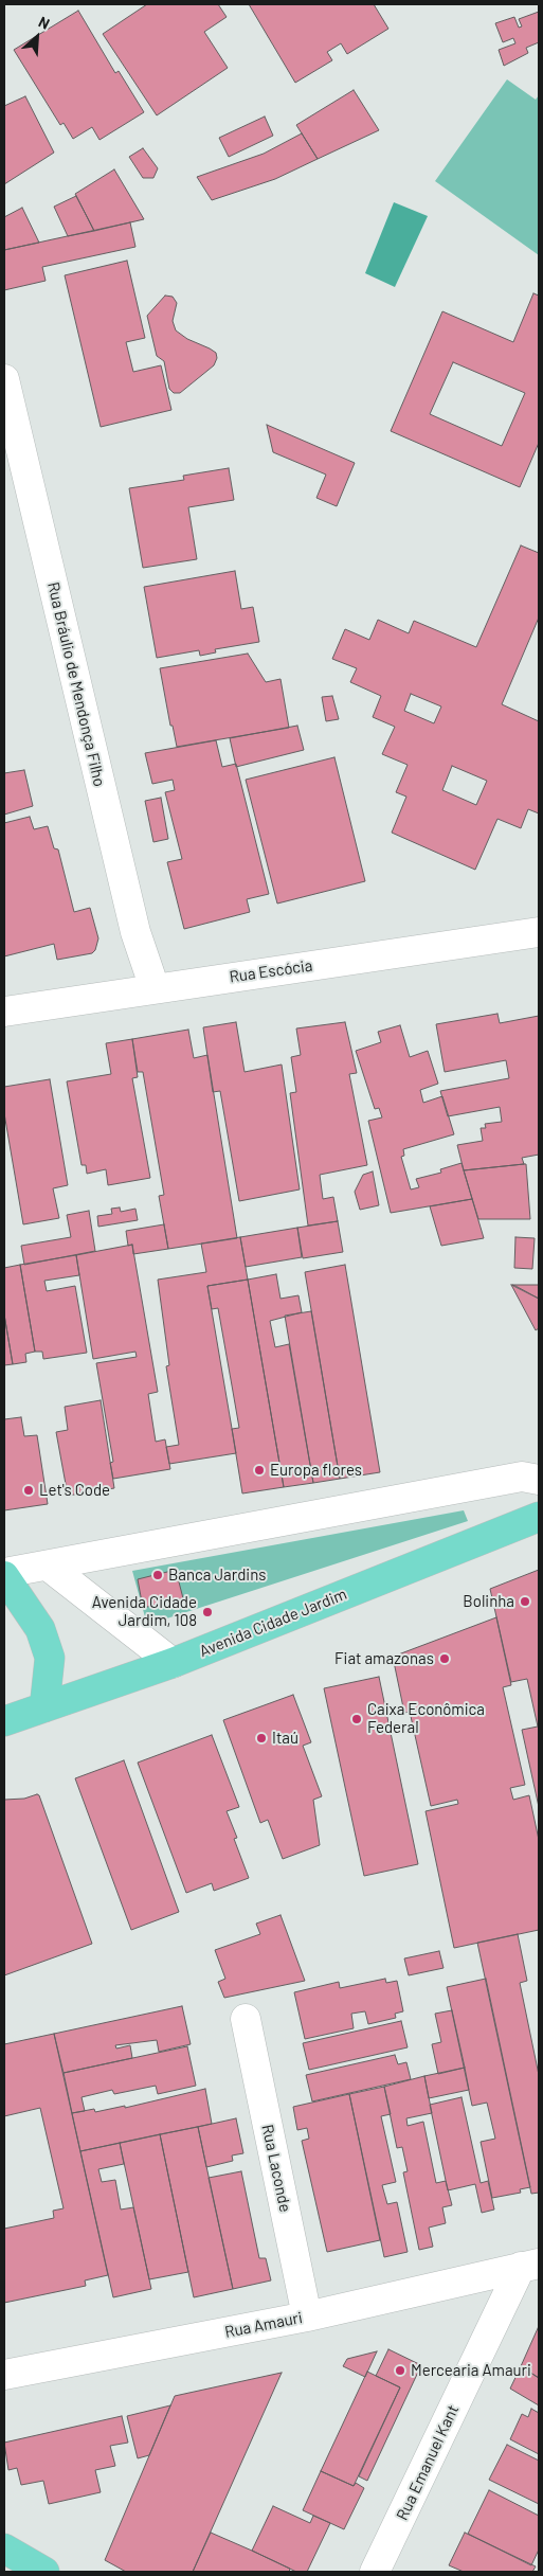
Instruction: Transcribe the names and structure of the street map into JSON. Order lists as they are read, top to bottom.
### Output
{
  "streets": {
    "main road": ["Avenida Cidade Jardim"],
    "street": [
      "Rua Bráulio de Mendonça Filho",
      "Rua Escócia",
      "Rua Laconde",
      "Rua Amauri",
      "Rua Emanuel Kant"
    ]
  },
  "crossings": [
    ["Rua Bráulio de Mendonça Filho", "Rua Escócia"],
    ["Rua Laconde", "Rua Amauri"],
    ["Rua Amauri", "Rua Emanuel Kant"]
  ],
  "places": [
    "Europa flores",
    "Let's Code",
    "Banca Jardins",
    "Bolinha",
    "Avenida Cidade Jardim, 108",
    "Fiat amazonas",
    "Caixa Econômica Federal",
    "Itaú",
    "Mercearia Amauri"
  ],
  "north": "top right"
}
